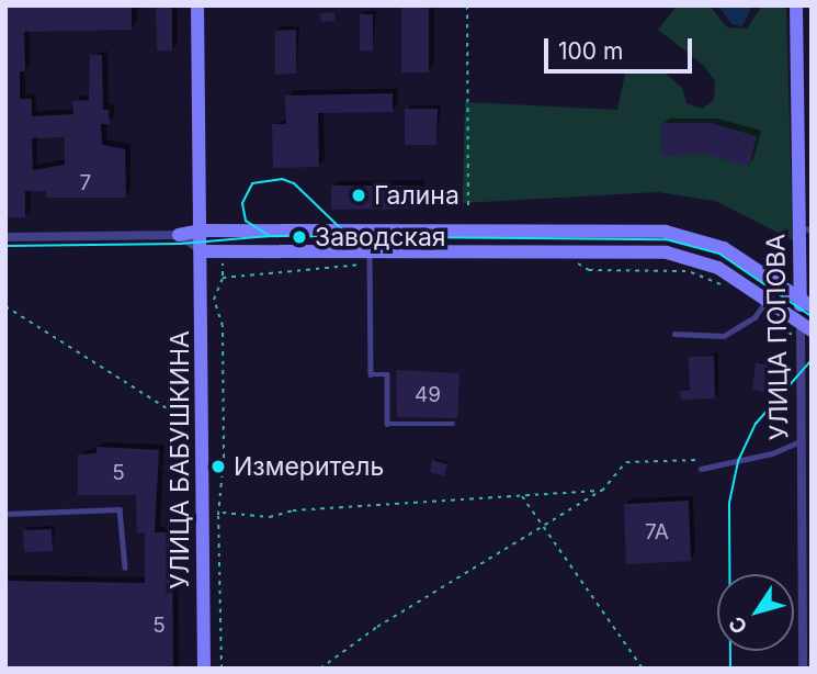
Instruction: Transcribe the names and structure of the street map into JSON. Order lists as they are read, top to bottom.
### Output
{
  "streets": {
    "main road": ["УЛИЦА ПОПОВА", "УЛИЦА БАБУШКИНА"]
  },
  "places": ["Галина", "Заводская", "Измеритель"],
  "house_numbers": [
    "7",
    "49",
    "5",
    "7А",
    "5"
  ],
  "scale_bar": "100 m",
  "north": "bottom left"
}
